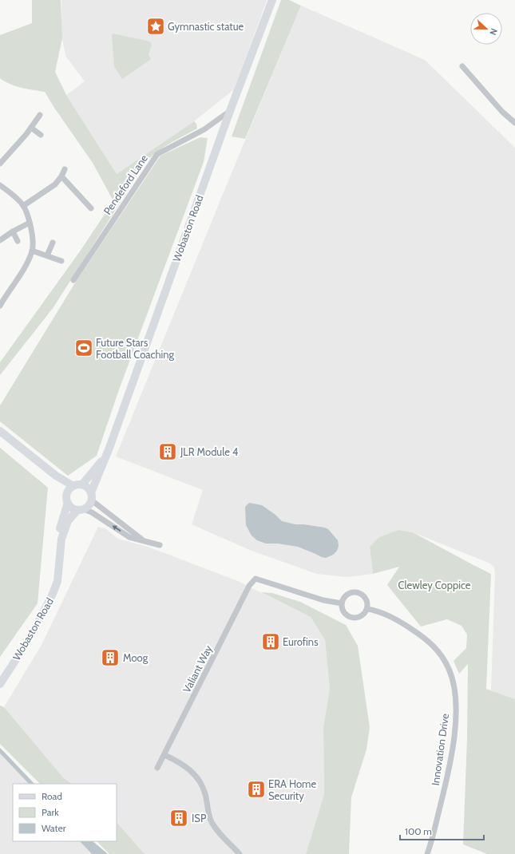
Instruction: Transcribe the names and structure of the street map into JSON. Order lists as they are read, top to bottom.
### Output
{
  "streets": {
    "street": [
      "Pendeford Lane",
      "Wobaston Road",
      "Valiant Way",
      "Innovation Drive"
    ]
  },
  "crossings": [
    ["Pendeford Lane", "Wobaston Road"],
    ["Valiant Way", "Innovation Drive"]
  ],
  "parks": ["Clewley Coppice"],
  "places": {
    "place": ["Gymnastic statue"],
    "sports": ["Future Stars Football Coaching"],
    "building": [
      "JLR Module 4",
      "Eurofins",
      "Moog",
      "ERA Home Security",
      "ISP"
    ]
  },
  "legend": ["Road", "Park", "Water"],
  "scale_bar": "100 m",
  "north": "right"
}
